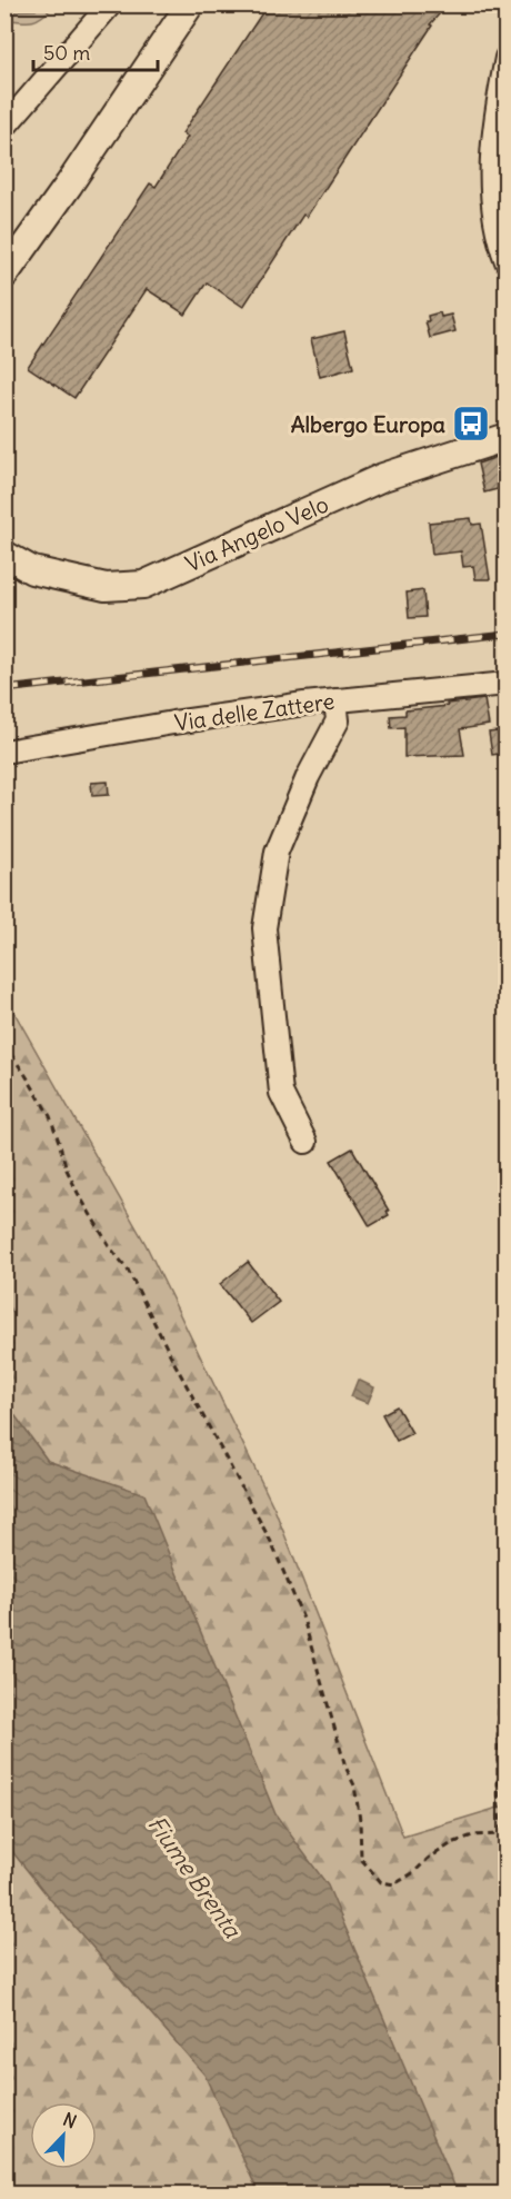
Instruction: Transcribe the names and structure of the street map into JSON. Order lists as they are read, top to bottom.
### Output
{
  "streets": {
    "main road": ["Via Angelo Velo"],
    "street": ["Via delle Zattere"]
  },
  "water": ["Fiume Brenta"],
  "places": {
    "bus stop": ["Albergo Europa"]
  },
  "scale_bar": "50 m",
  "north": "top right"
}
